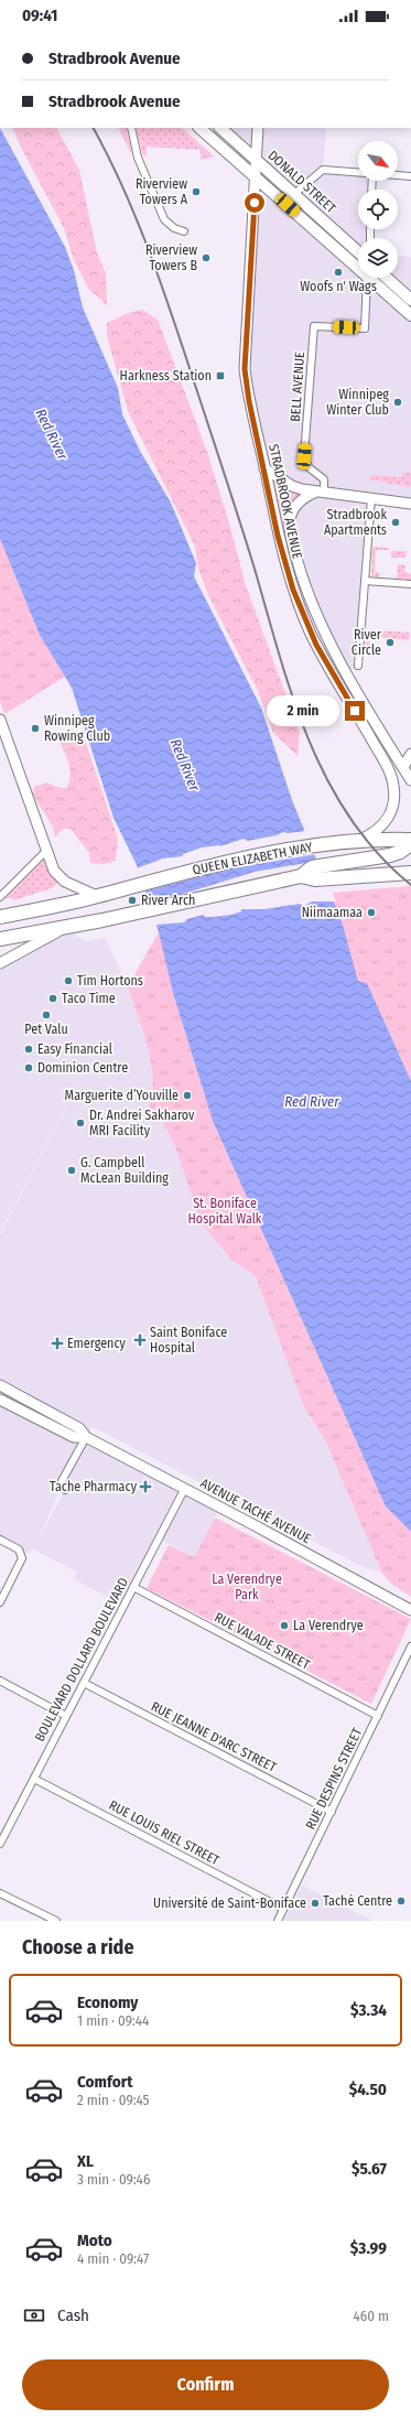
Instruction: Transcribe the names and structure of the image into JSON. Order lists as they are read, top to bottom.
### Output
{
  "streets": {
    "highway": ["QUEEN ELIZABETH WAY"],
    "main road": ["DONALD STREET", "STRADBROOK AVENUE", "AVENUE TACHÉ AVENUE"],
    "street": [
      "BELL AVENUE",
      "RUE VALADE STREET",
      "BOULEVARD DOLLARD BOULEVARD",
      "RUE JEANNE D'ARC STREET",
      "RUE DESPINS STREET",
      "RUE LOUIS RIEL STREET"
    ]
  },
  "crossings": [
    ["DONALD STREET", "STRADBROOK AVENUE"],
    ["BELL AVENUE", "STRADBROOK AVENUE"],
    ["STRADBROOK AVENUE", "QUEEN ELIZABETH WAY"],
    ["AVENUE TACHÉ AVENUE", "BOULEVARD DOLLARD BOULEVARD"],
    ["RUE VALADE STREET", "BOULEVARD DOLLARD BOULEVARD"],
    ["RUE VALADE STREET", "RUE DESPINS STREET"],
    ["BOULEVARD DOLLARD BOULEVARD", "RUE JEANNE D'ARC STREET"],
    ["BOULEVARD DOLLARD BOULEVARD", "RUE LOUIS RIEL STREET"],
    ["RUE JEANNE D'ARC STREET", "RUE DESPINS STREET"],
    ["RUE DESPINS STREET", "RUE LOUIS RIEL STREET"]
  ],
  "water": ["Red River"],
  "parks": ["St. Boniface Hospital Walk", "La Verendrye Park"],
  "places": {
    "other": [
      "Riverview Towers A",
      "Riverview Towers B",
      "Woofs n' Wags",
      "Winnipeg Winter Club",
      "Stradbrook Apartments",
      "River Circle",
      "Winnipeg Rowing Club",
      "River Arch",
      "Niimaamaa",
      "Tim Hortons",
      "Taco Time",
      "Pet Valu",
      "Easy Financial",
      "Dominion Centre",
      "Marguerite d’Youville",
      "Dr. Andrei Sakharov MRI Facility",
      "G. Campbell McLean Building",
      "La Verendrye",
      "Taché Centre",
      "Université de Saint-Boniface"
    ],
    "transit": ["Harkness Station"],
    "health": ["Saint Boniface Hospital", "Emergency", "Tache Pharmacy"]
  },
  "north": "bottom right",
  "page": {
    "status": "09:41",
    "banner": ["Stradbrook Avenue", "Stradbrook Avenue"],
    "bubble": "2 min",
    "heading": "Choose a ride",
    "list": [
      {
        "name": "Economy",
        "note": "1 min · 09:44",
        "value": "$3.34"
      },
      {
        "name": "Comfort",
        "note": "2 min · 09:45",
        "value": "$4.50"
      },
      {
        "name": "XL",
        "note": "3 min · 09:46",
        "value": "$5.67"
      },
      {
        "name": "Moto",
        "note": "4 min · 09:47",
        "value": "$3.99"
      }
    ],
    "pay": ["Cash", "460 m"],
    "buttons": "Confirm"
  }
}
